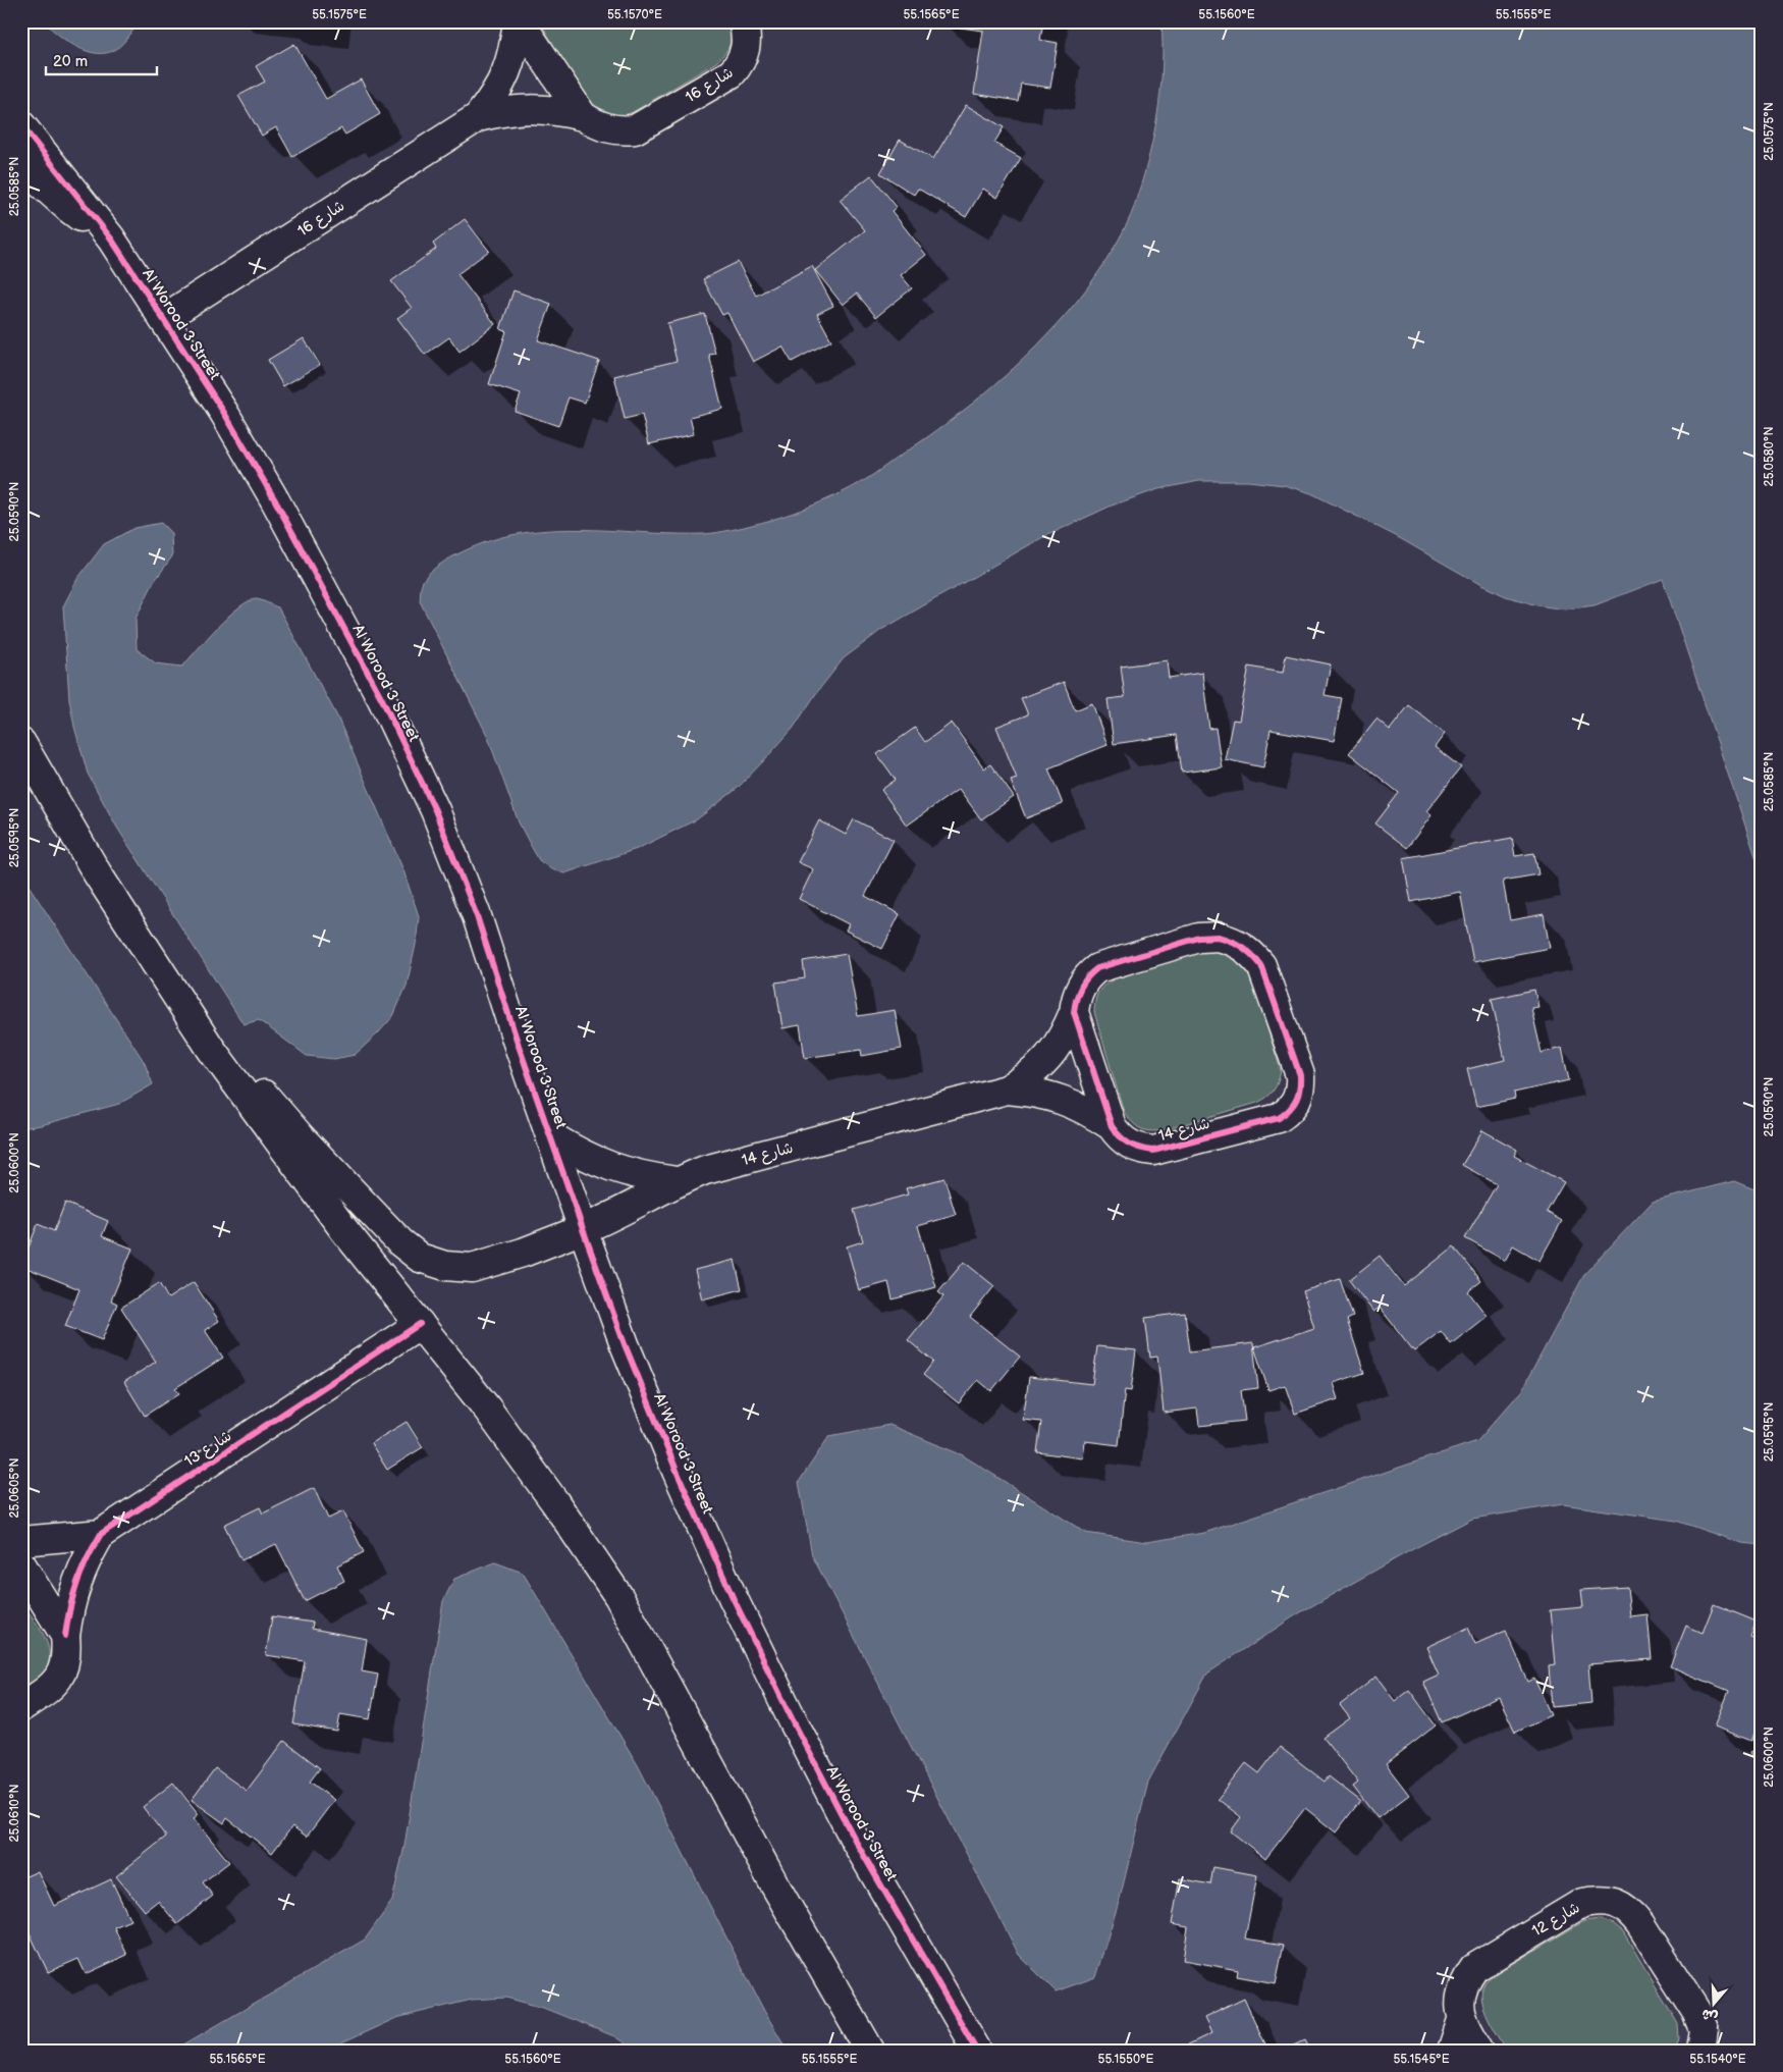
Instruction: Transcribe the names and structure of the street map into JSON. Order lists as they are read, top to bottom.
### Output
{
  "streets": {
    "street": [
      "شارع 16",
      "Al Worood 3 Street",
      "شارع 14",
      "شارع 13",
      "شارع 12"
    ]
  },
  "crossings": [
    ["شارع 16", "Al Worood 3 Street"],
    ["Al Worood 3 Street", "شارع 14"]
  ],
  "scale_bar": "20 m",
  "north": "bottom",
  "coordinates": [
    "55.1575°E",
    "55.1570°E",
    "55.1565°E",
    "55.1560°E",
    "55.1555°E",
    "25.0575°N",
    "25.0585°N",
    "25.0580°N",
    "25.0590°N",
    "25.0595°N",
    "25.0600°N",
    "25.0605°N",
    "25.0610°N",
    "55.1550°E",
    "55.1545°E",
    "55.1540°E"
  ]
}
